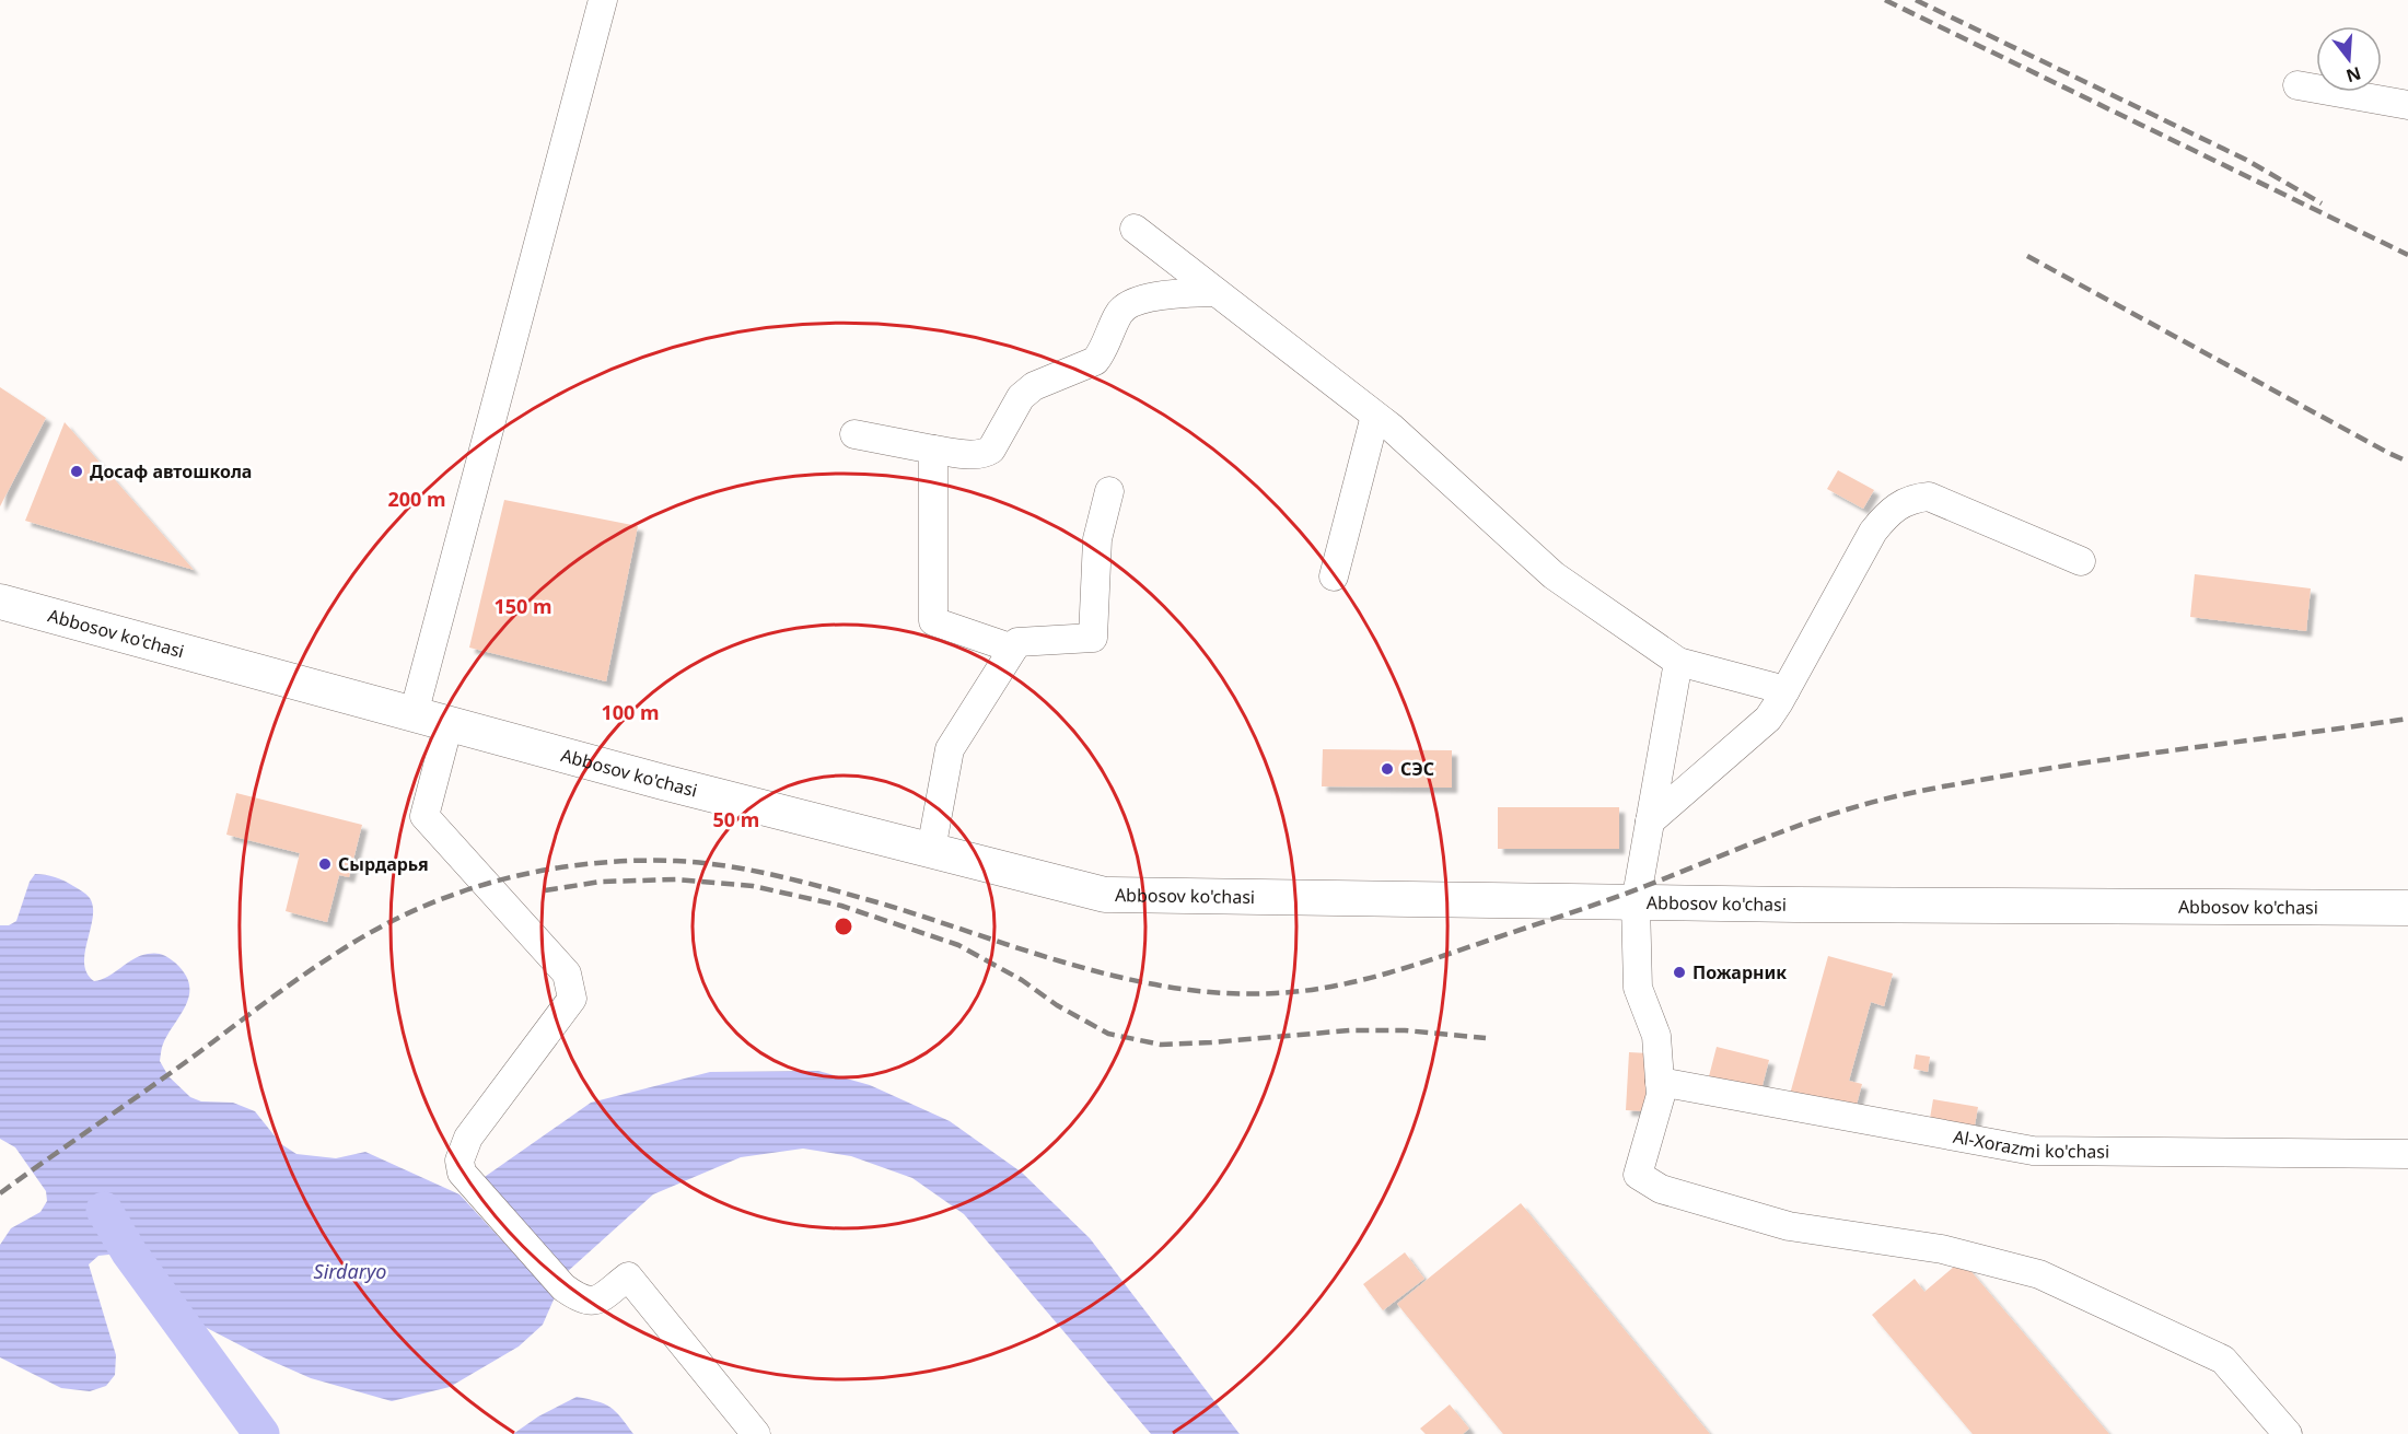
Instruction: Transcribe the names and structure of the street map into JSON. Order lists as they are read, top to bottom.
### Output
{
  "streets": {
    "main road": ["Abbosov ko'chasi"],
    "street": ["Al-Xorazmi ko'chasi"]
  },
  "water": ["Sirdaryo"],
  "places": [
    "Досаф автошкола",
    "СЭС",
    "Сырдарья",
    "Пожарник"
  ],
  "north": "bottom",
  "rings": [
    "200 m",
    "150 m",
    "100 m",
    "50 m"
  ]
}
